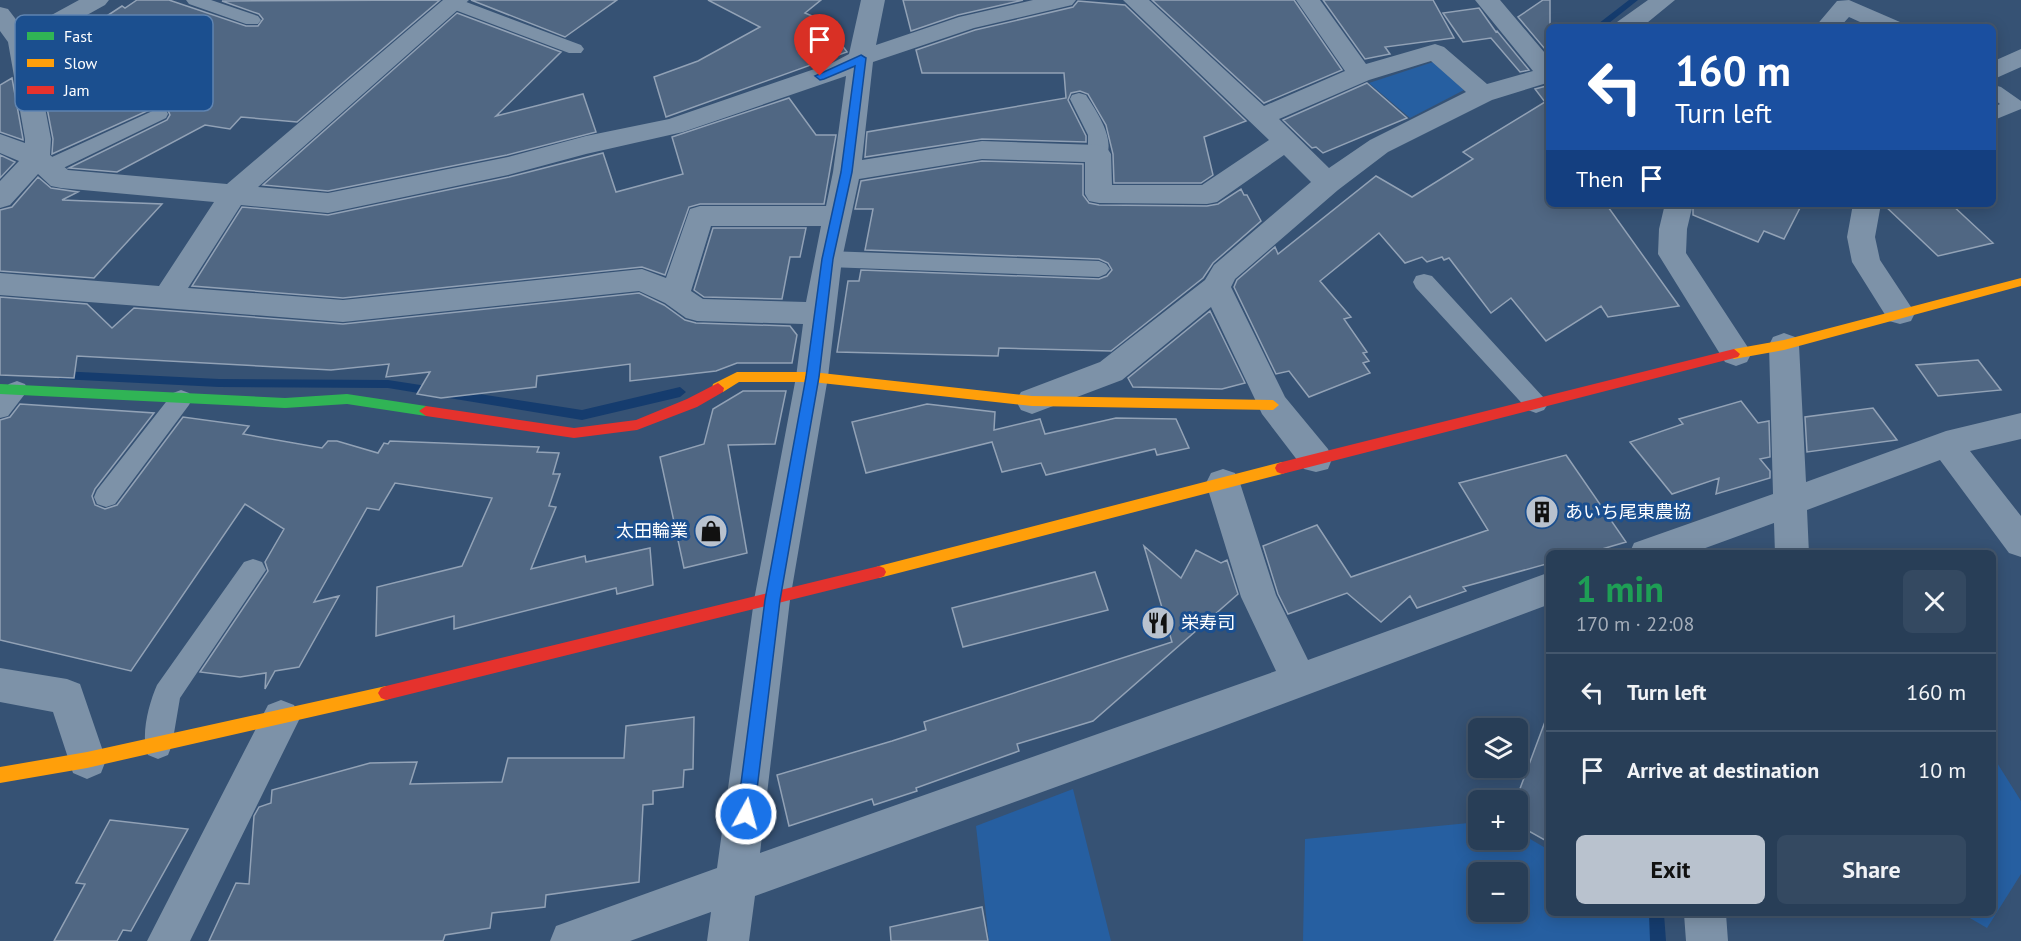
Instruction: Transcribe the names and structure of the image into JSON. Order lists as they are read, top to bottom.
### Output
{
  "places": {
    "building": ["あいち尾東農協"],
    "shop": ["太田輪業"],
    "restaurant": ["栄寿司"]
  },
  "legend": ["Fast", "Slow", "Jam"],
  "page": {
    "turn": ["160 m", "Turn left"],
    "then": "Then",
    "heading": ["1 min", "170 m · 22:08"],
    "list": [
      {
        "name": "Turn left",
        "value": "160 m"
      },
      {
        "name": "Arrive at destination",
        "value": "10 m"
      }
    ],
    "map_buttons": ["+", "−"],
    "buttons": ["Exit", "Share"]
  }
}
